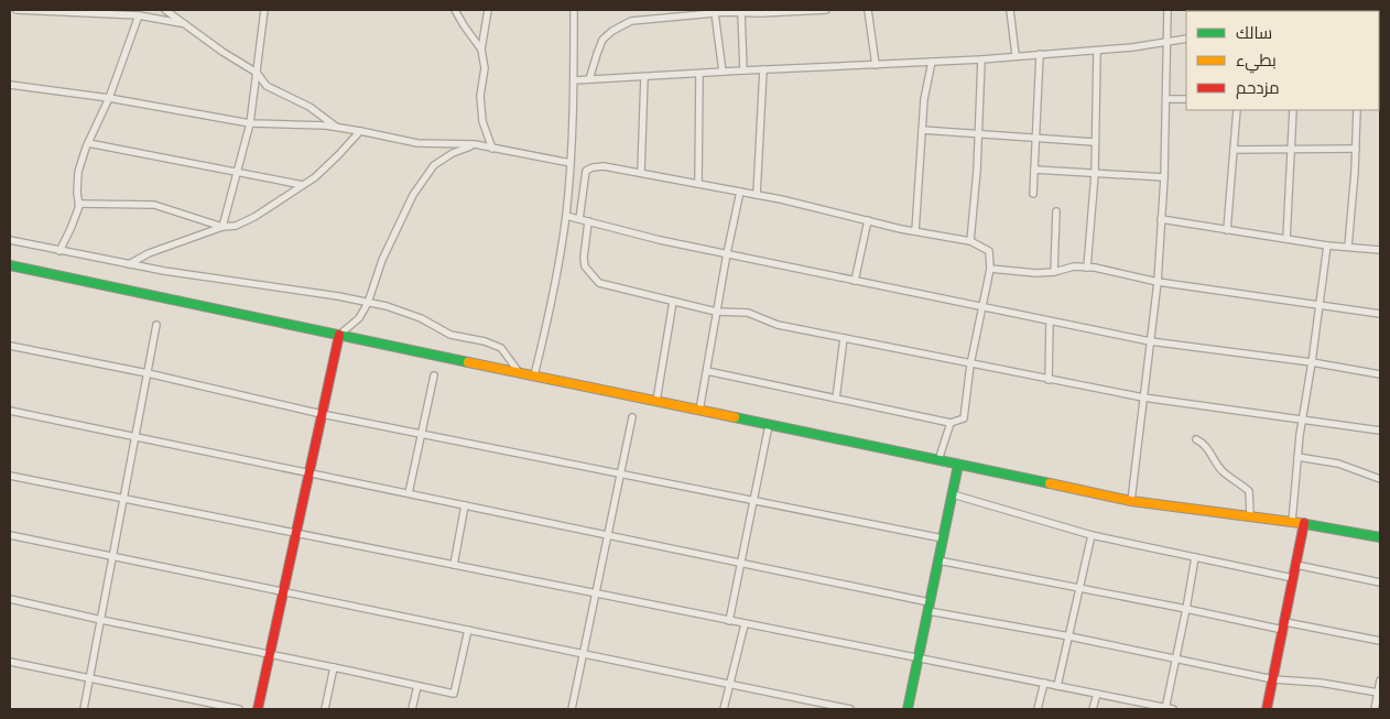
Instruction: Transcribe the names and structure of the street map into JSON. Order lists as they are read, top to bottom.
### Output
{
  "legend": ["سالك", "بطيء", "مزدحم"]
}
